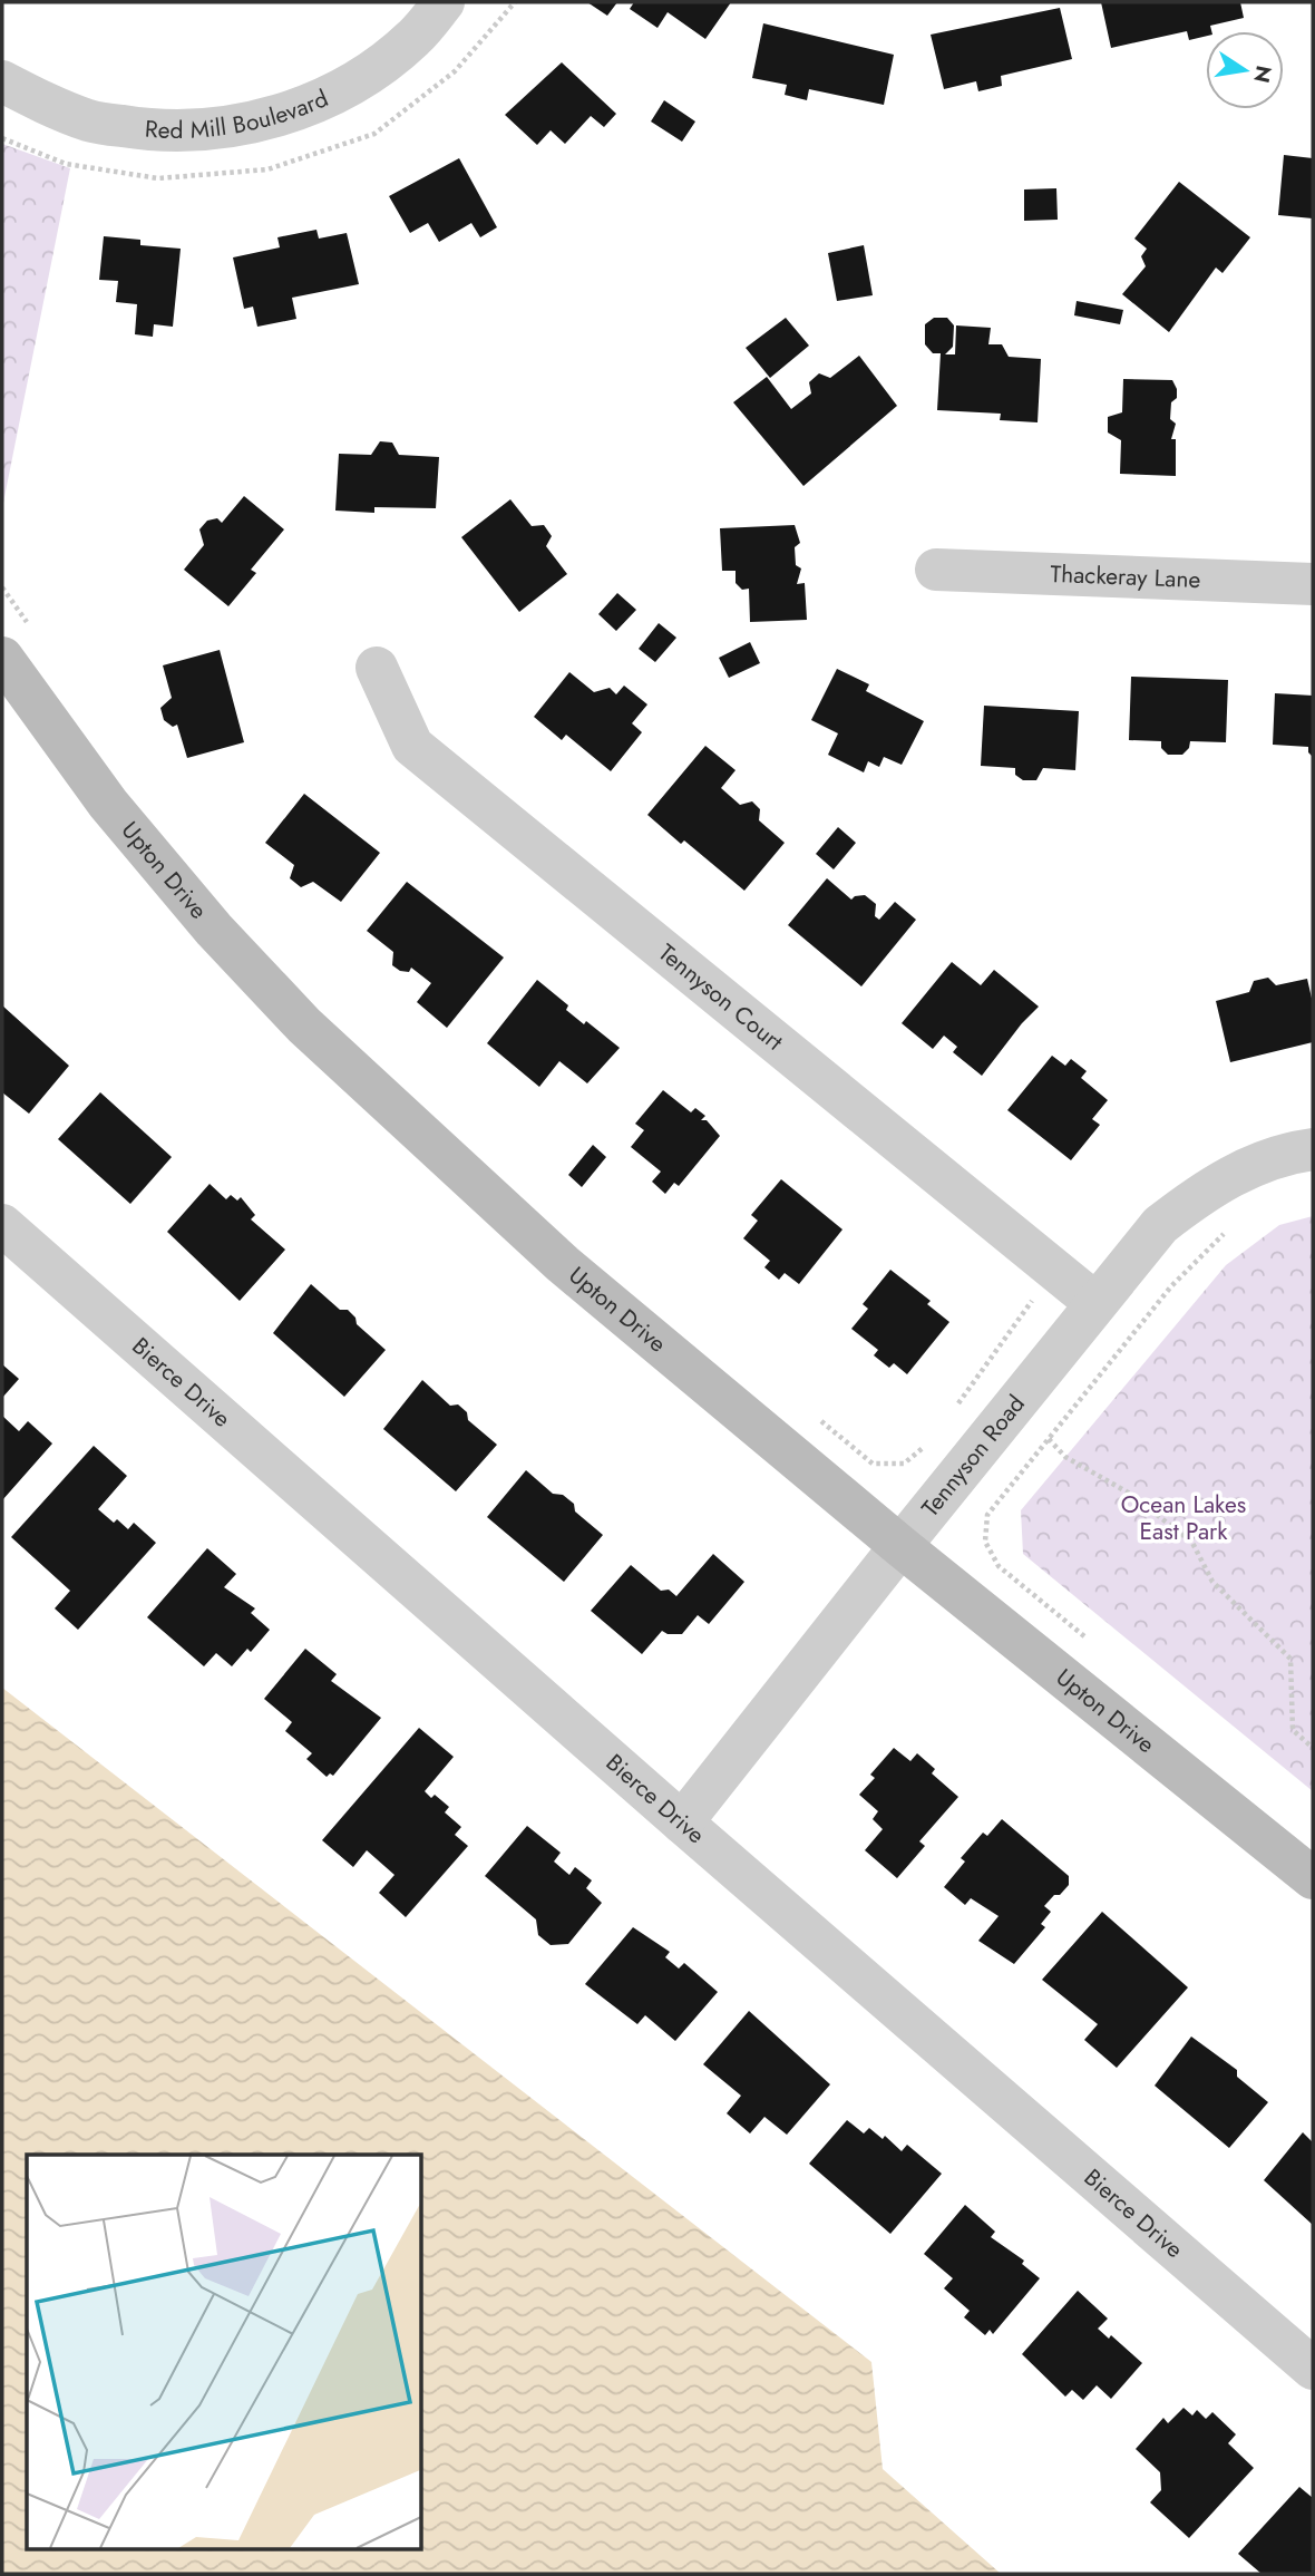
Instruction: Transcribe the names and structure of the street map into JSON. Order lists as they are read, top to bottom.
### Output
{
  "streets": {
    "main road": ["Upton Drive"],
    "street": [
      "Red Mill Boulevard",
      "Thackeray Lane",
      "Tennyson Court",
      "Bierce Drive",
      "Tennyson Road"
    ]
  },
  "crossings": [
    ["Upton Drive", "Tennyson Road"],
    ["Tennyson Court", "Tennyson Road"],
    ["Bierce Drive", "Tennyson Road"]
  ],
  "parks": ["Ocean Lakes East Park"],
  "north": "right"
}
